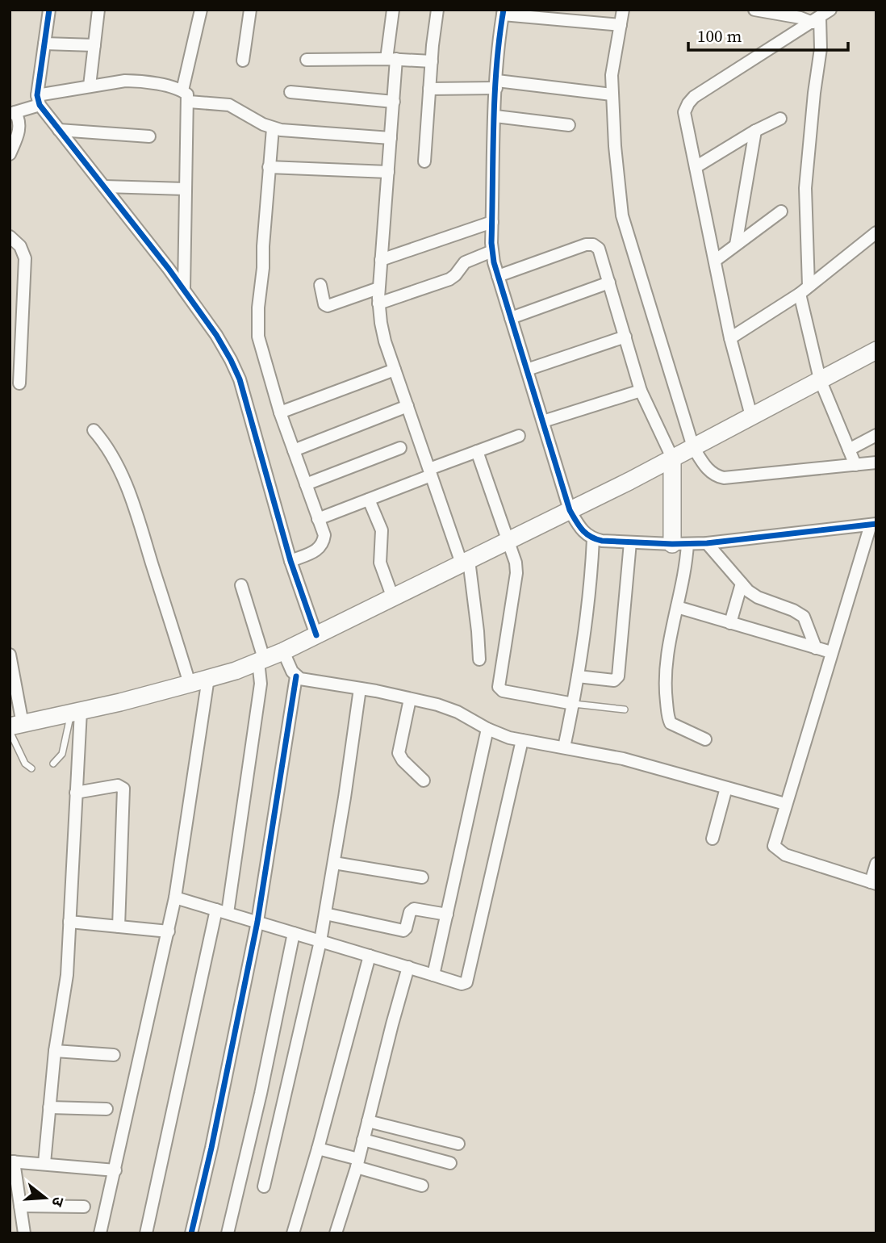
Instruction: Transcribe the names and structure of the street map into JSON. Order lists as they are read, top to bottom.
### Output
{
  "scale_bar": "100 m",
  "north": "right"
}
